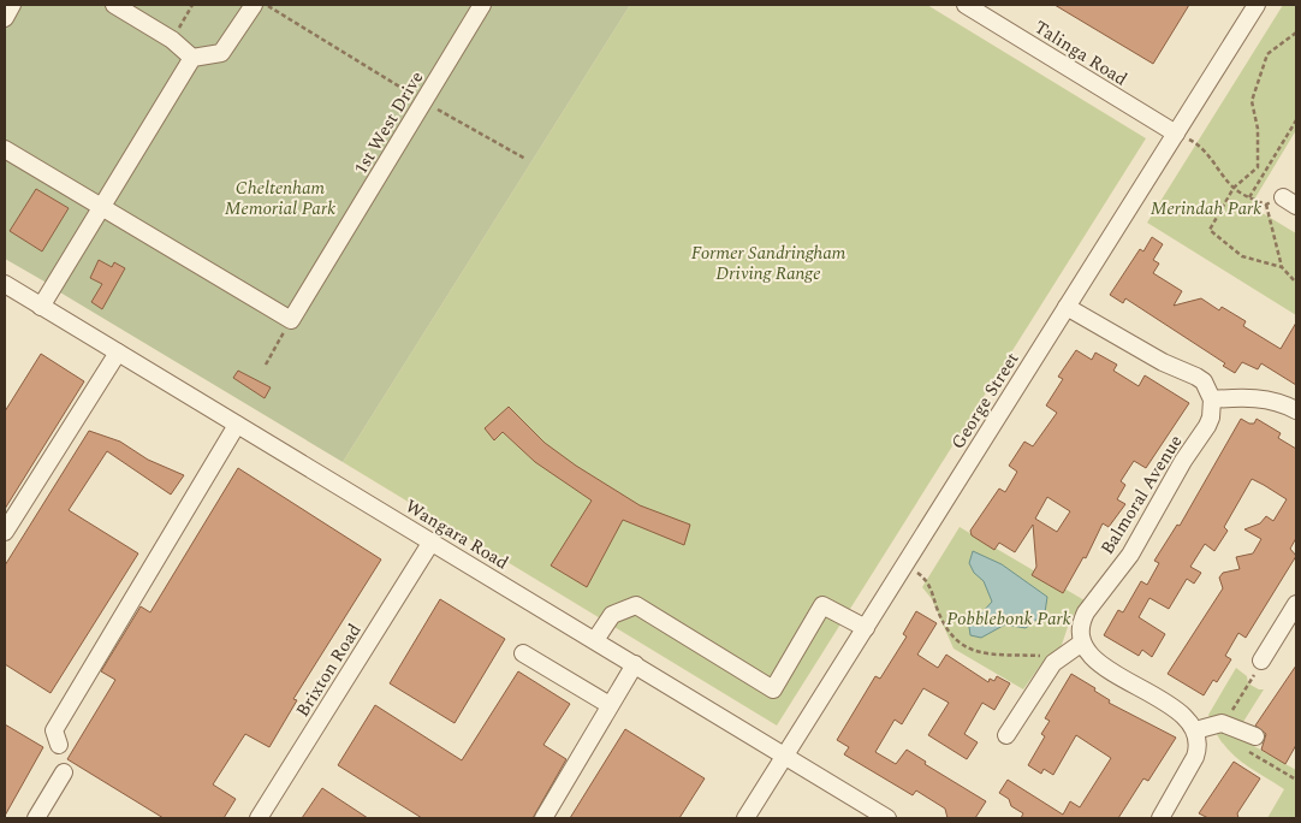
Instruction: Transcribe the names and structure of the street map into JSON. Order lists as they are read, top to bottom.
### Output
{
  "streets": {
    "street": [
      "Talinga Road",
      "1st West Drive",
      "George Street",
      "Balmoral Avenue",
      "Wangara Road",
      "Brixton Road"
    ]
  },
  "crossings": [
    ["Talinga Road", "George Street"],
    ["George Street", "Wangara Road"],
    ["Wangara Road", "Brixton Road"]
  ],
  "parks": [
    "Cheltenham Memorial Park",
    "Merindah Park",
    "Former Sandringham Driving Range",
    "Pobblebonk Park"
  ]
}
